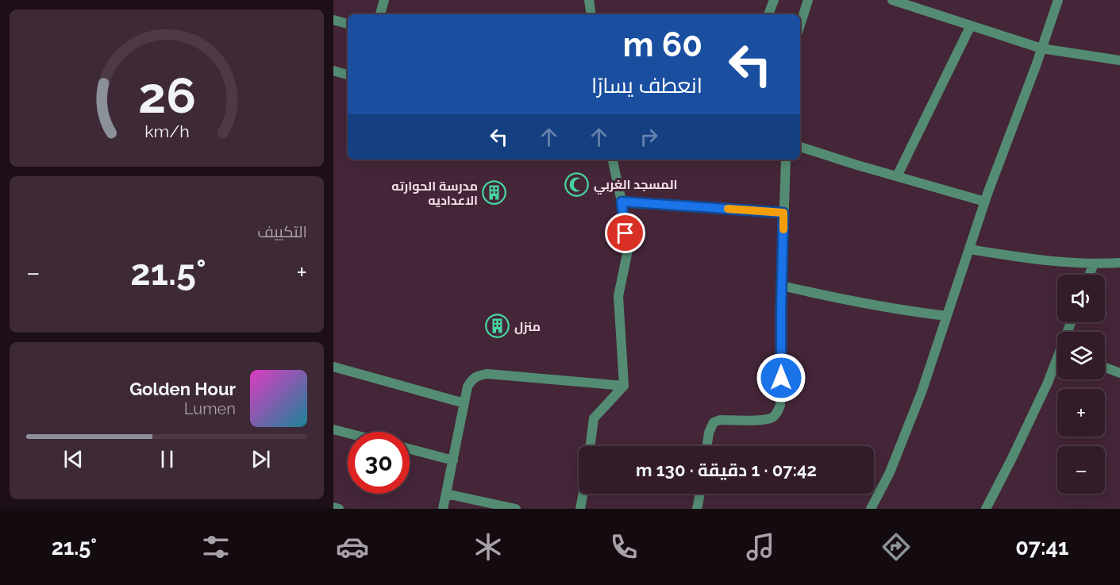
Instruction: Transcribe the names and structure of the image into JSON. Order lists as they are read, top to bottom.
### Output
{
  "places": {
    "mosque": ["المسجد الغربي"],
    "building": ["مدرسة الحوارته الاعداديه", "منزل"]
  },
  "page": {
    "turn": ["60 m", "انعطف يسارًا"],
    "tile": "التكييف",
    "heat": ["−", "21.5°", "+"],
    "map_buttons": ["+", "−"],
    "song": ["Golden Hour", "Lumen"],
    "limit": "30",
    "trip": "07:42 · 1 دقيقة · 130 m",
    "tabs": ["07:41", "21.5°"],
    "gauge": ["26", "km/h"]
  }
}
